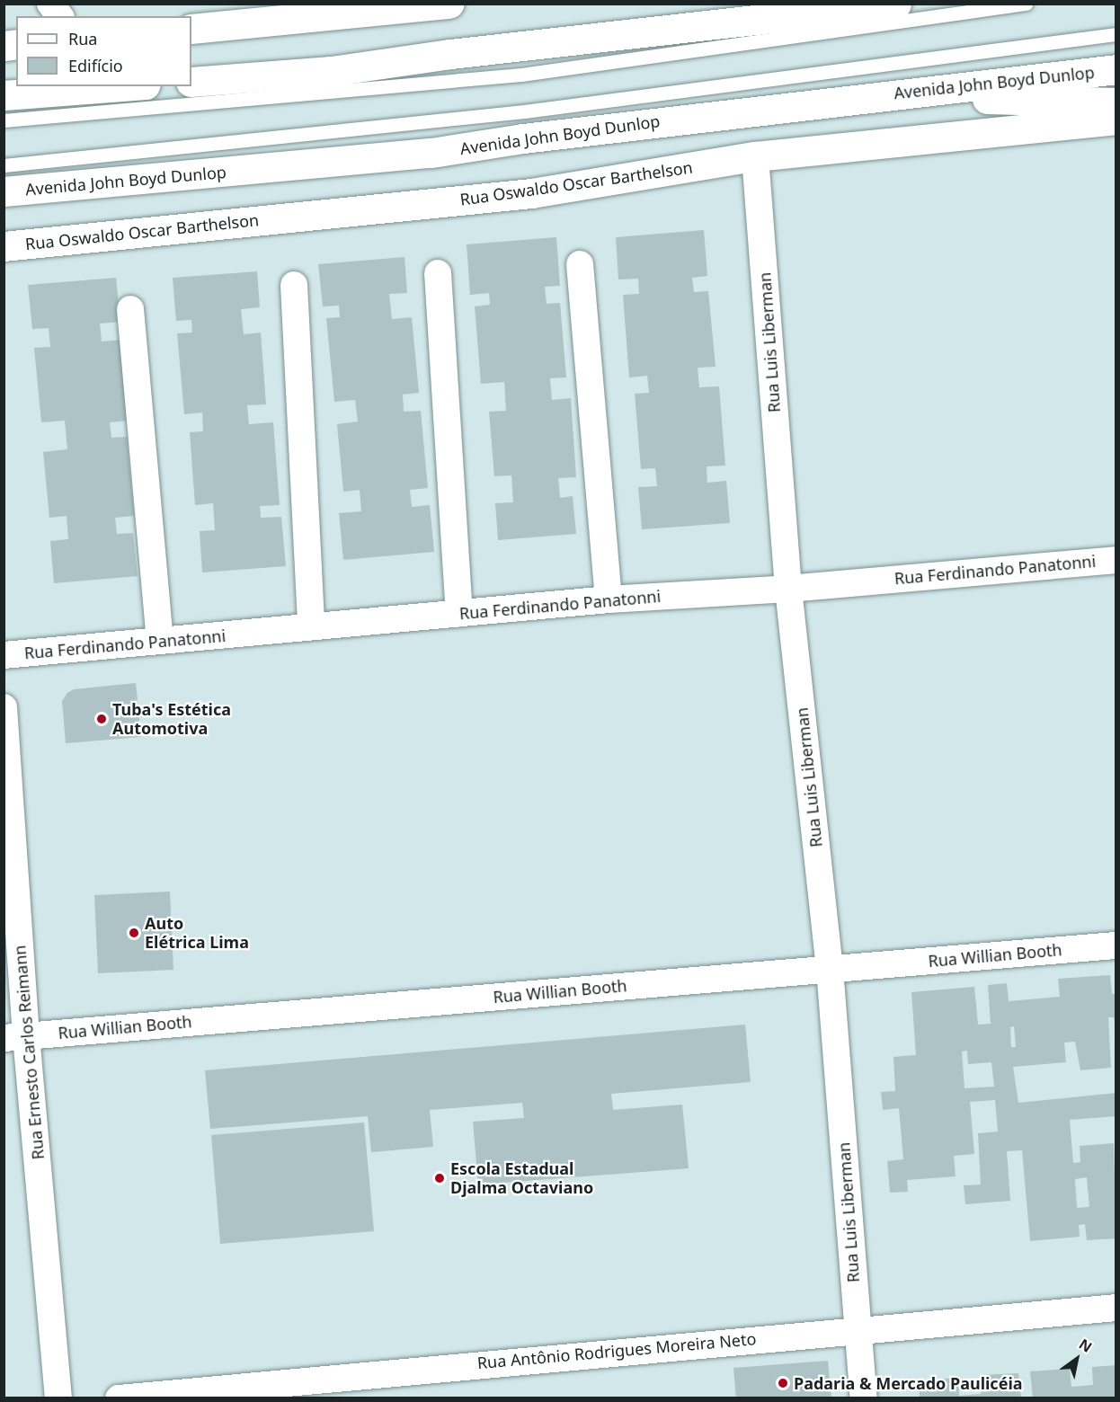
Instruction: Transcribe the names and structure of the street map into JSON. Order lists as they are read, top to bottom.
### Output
{
  "streets": {
    "main road": ["Avenida John Boyd Dunlop", "Rua Oswaldo Oscar Barthelson"],
    "street": [
      "Rua Luis Liberman",
      "Rua Ferdinando Panatonni",
      "Rua Willian Booth",
      "Rua Ernesto Carlos Reimann",
      "Rua Antônio Rodrigues Moreira Neto"
    ]
  },
  "crossings": [
    ["Rua Oswaldo Oscar Barthelson", "Rua Luis Liberman"],
    ["Rua Luis Liberman", "Rua Ferdinando Panatonni"],
    ["Rua Luis Liberman", "Rua Willian Booth"],
    ["Rua Luis Liberman", "Rua Antônio Rodrigues Moreira Neto"],
    ["Rua Willian Booth", "Rua Ernesto Carlos Reimann"]
  ],
  "places": [
    "Tuba's Estética Automotiva",
    "Auto Elétrica Lima",
    "Escola Estadual Djalma Octaviano",
    "Padaria & Mercado Paulicéia"
  ],
  "legend": ["Rua", "Edifício"],
  "north": "top right"
}
